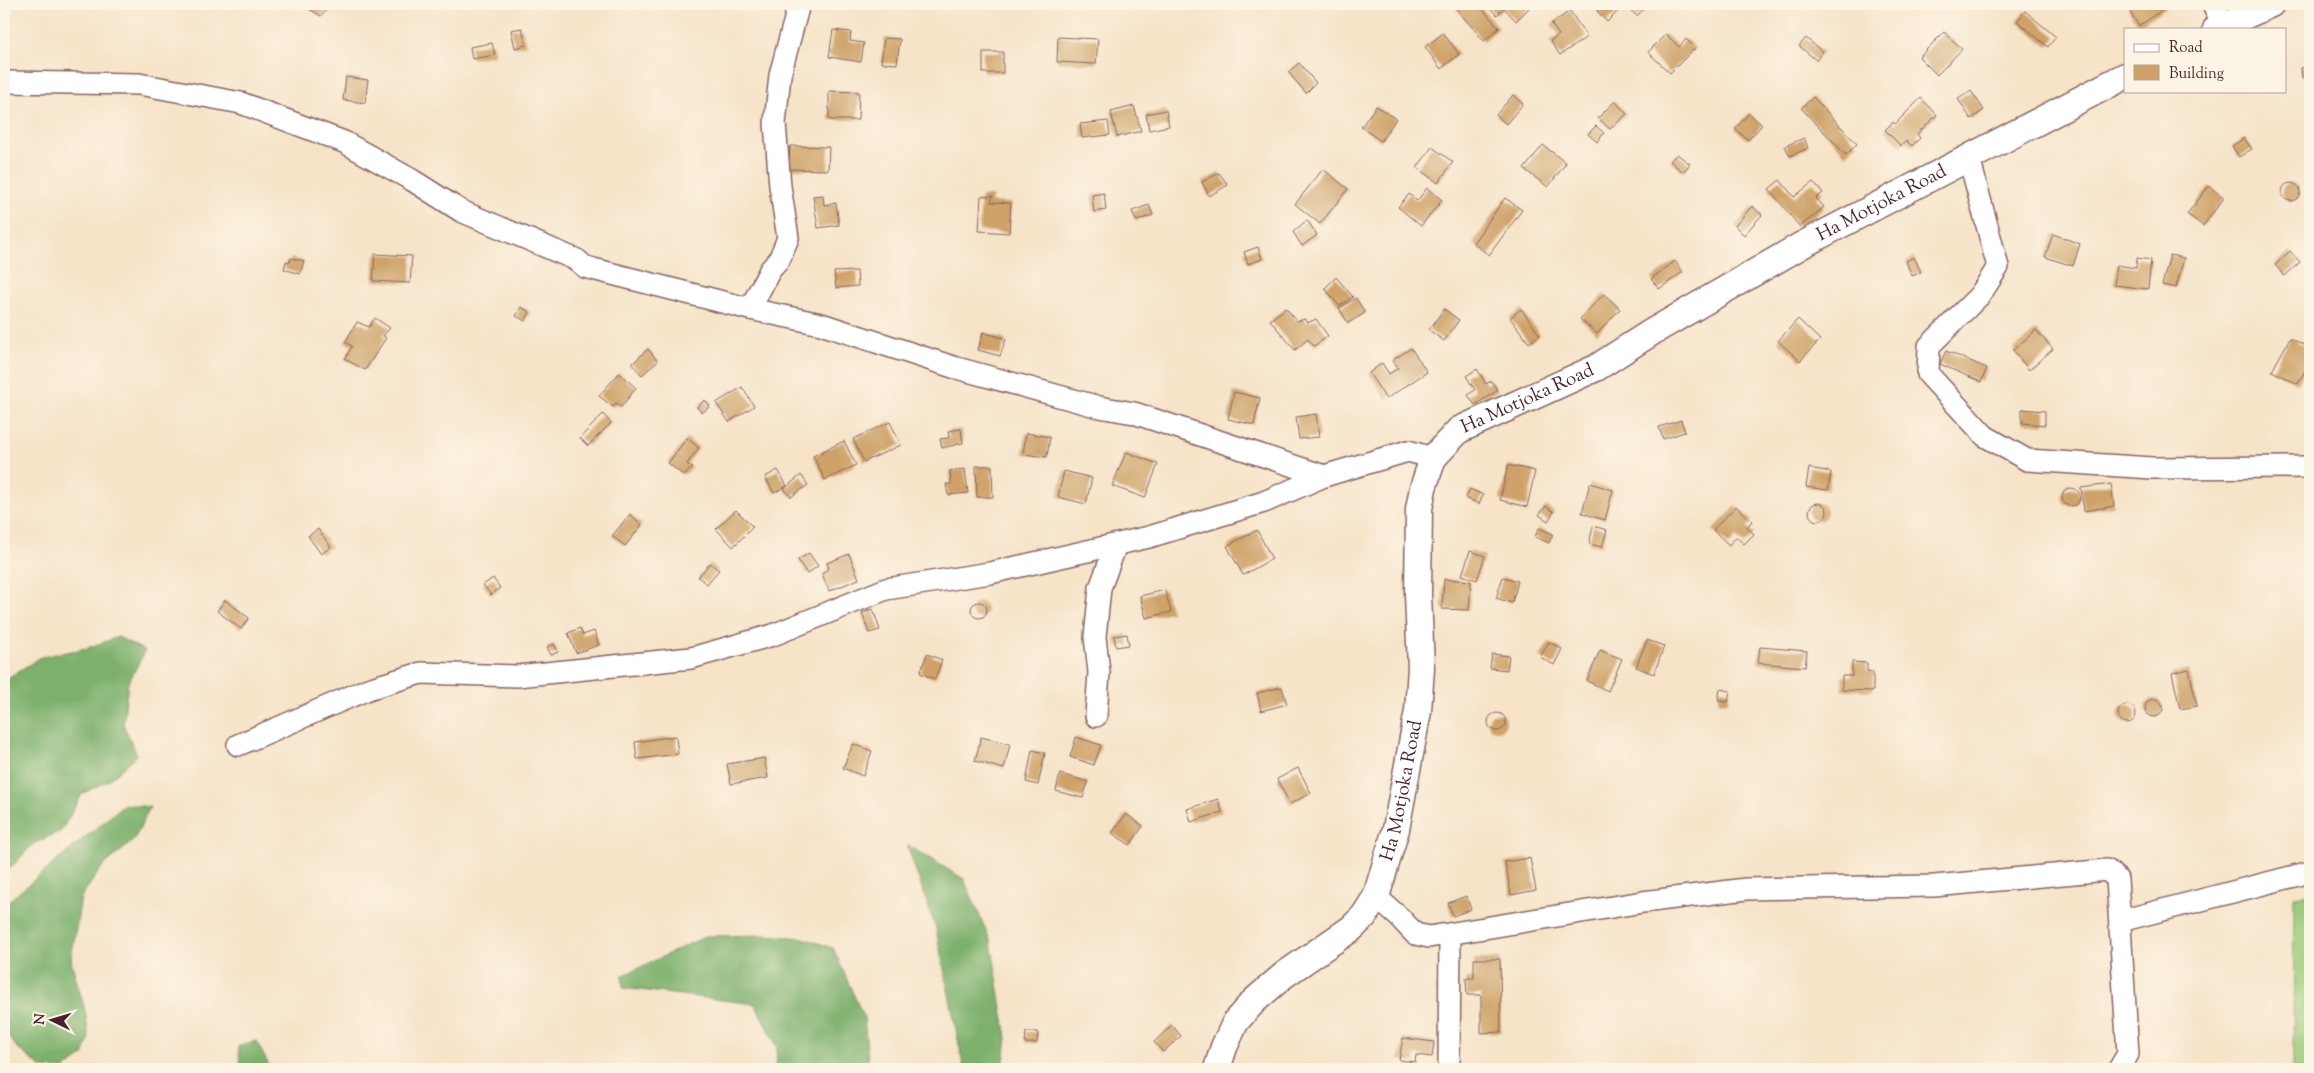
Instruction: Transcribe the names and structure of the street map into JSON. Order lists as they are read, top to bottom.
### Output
{
  "streets": {
    "street": ["Ha Motjoka Road"]
  },
  "legend": ["Road", "Building"],
  "north": "left"
}
